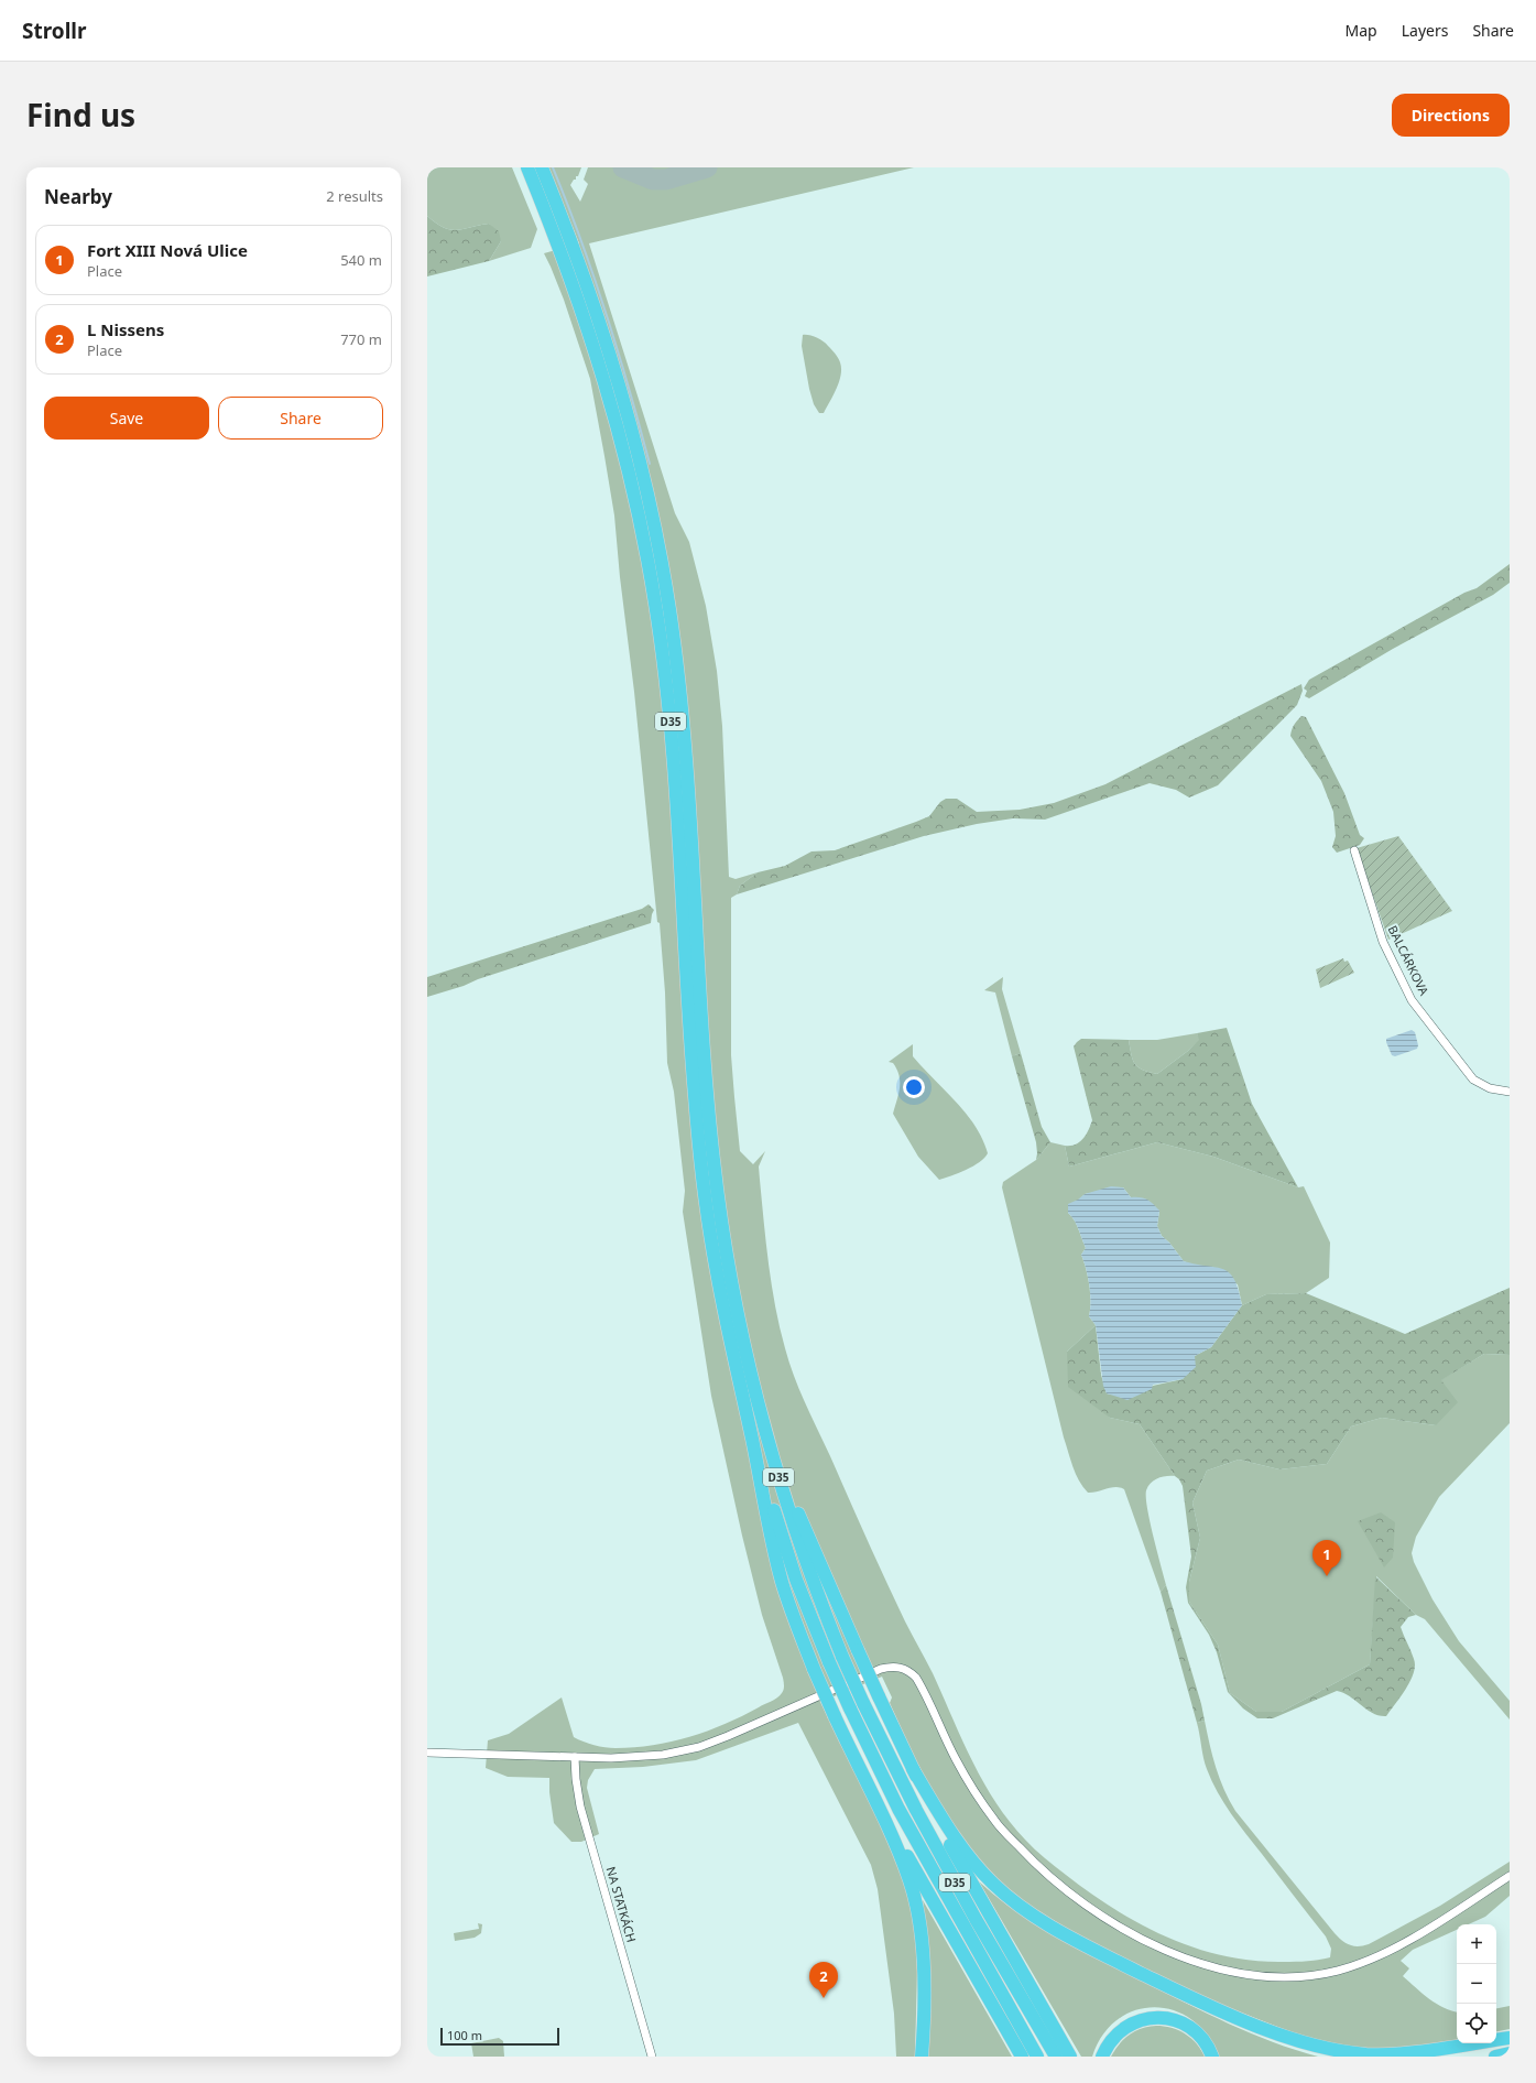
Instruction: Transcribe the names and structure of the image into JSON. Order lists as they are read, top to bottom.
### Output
{
  "streets": {
    "highway": ["D35"],
    "street": ["BALCÁRKOVA", "NA STATKÁCH"]
  },
  "scale_bar": "100 m",
  "page": {
    "header": "Strollr",
    "nav": ["Map", "Layers", "Share"],
    "title": "Find us",
    "buttons": [
      "Directions",
      ["Save", "Share"]
    ],
    "heading": ["Nearby", "2 results"],
    "list": [
      {
        "mark": "1",
        "name": "Fort XIII Nová Ulice",
        "note": "Place",
        "value": "540 m"
      },
      {
        "mark": "2",
        "name": "L Nissens",
        "note": "Place",
        "value": "770 m"
      }
    ],
    "pins": ["1", "2"],
    "map_buttons": ["+", "−"],
    "scale": "100 m"
  }
}
